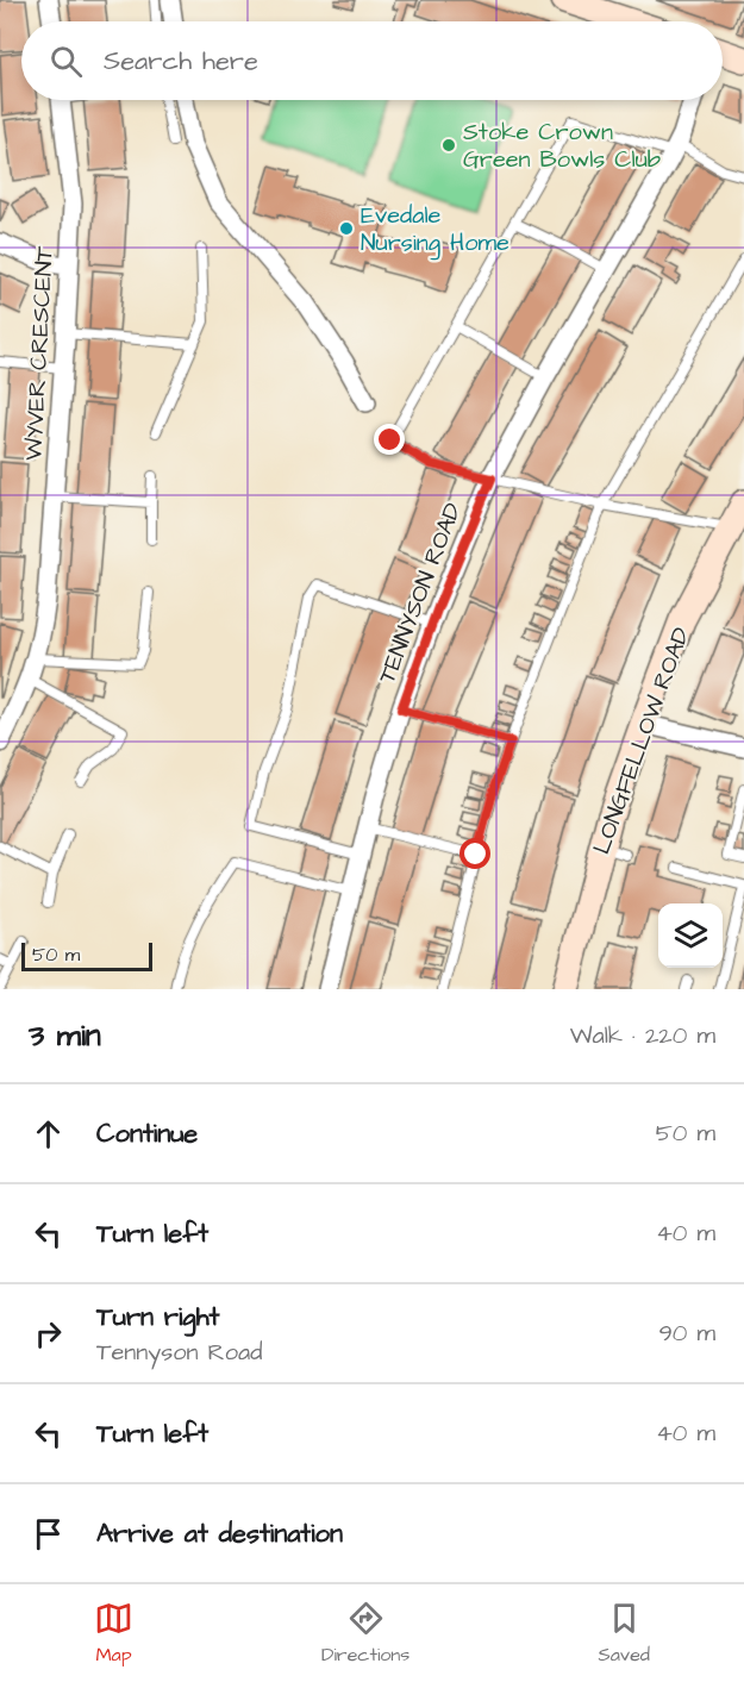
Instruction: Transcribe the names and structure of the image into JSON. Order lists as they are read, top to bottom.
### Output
{
  "streets": {
    "street": ["WYVER CRESCENT", "TENNYSON ROAD", "LONGFELLOW ROAD"]
  },
  "places": ["Stoke Crown Green Bowls Club", "Evedale Nursing Home"],
  "scale_bar": "50 m",
  "page": {
    "search": "Search here",
    "scale": "50 m",
    "heading": ["3 min", "Walk · 220 m"],
    "list": [
      ["Continue", "50 m"],
      ["Turn left", "40 m"],
      ["Turn right", "Tennyson Road", "90 m"],
      ["Turn left", "40 m"],
      "Arrive at destination"
    ],
    "nav": ["Map", "Directions", "Saved"]
  }
}
